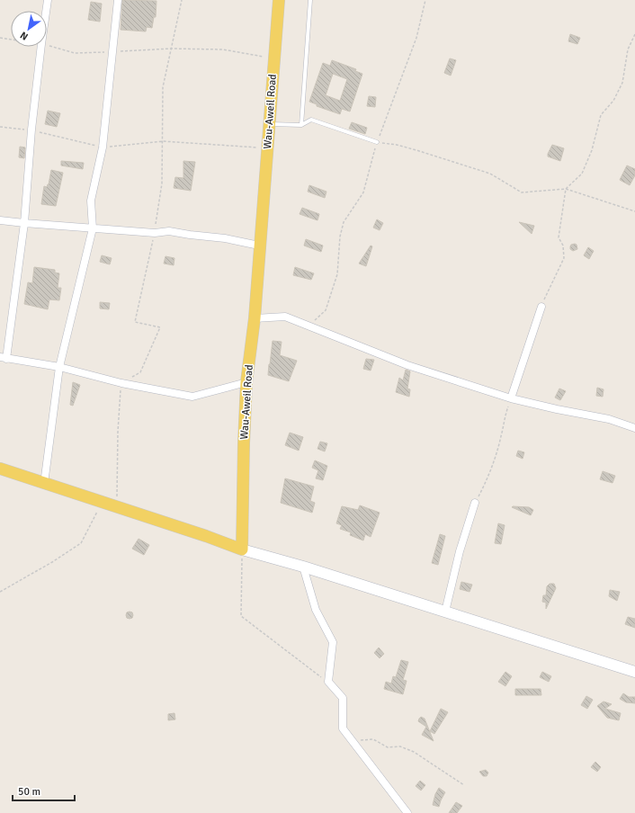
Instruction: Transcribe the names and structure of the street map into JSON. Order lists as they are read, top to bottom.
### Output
{
  "streets": {
    "main road": ["Wau-Aweil Road"]
  },
  "scale_bar": "50 m",
  "north": "bottom left"
}
